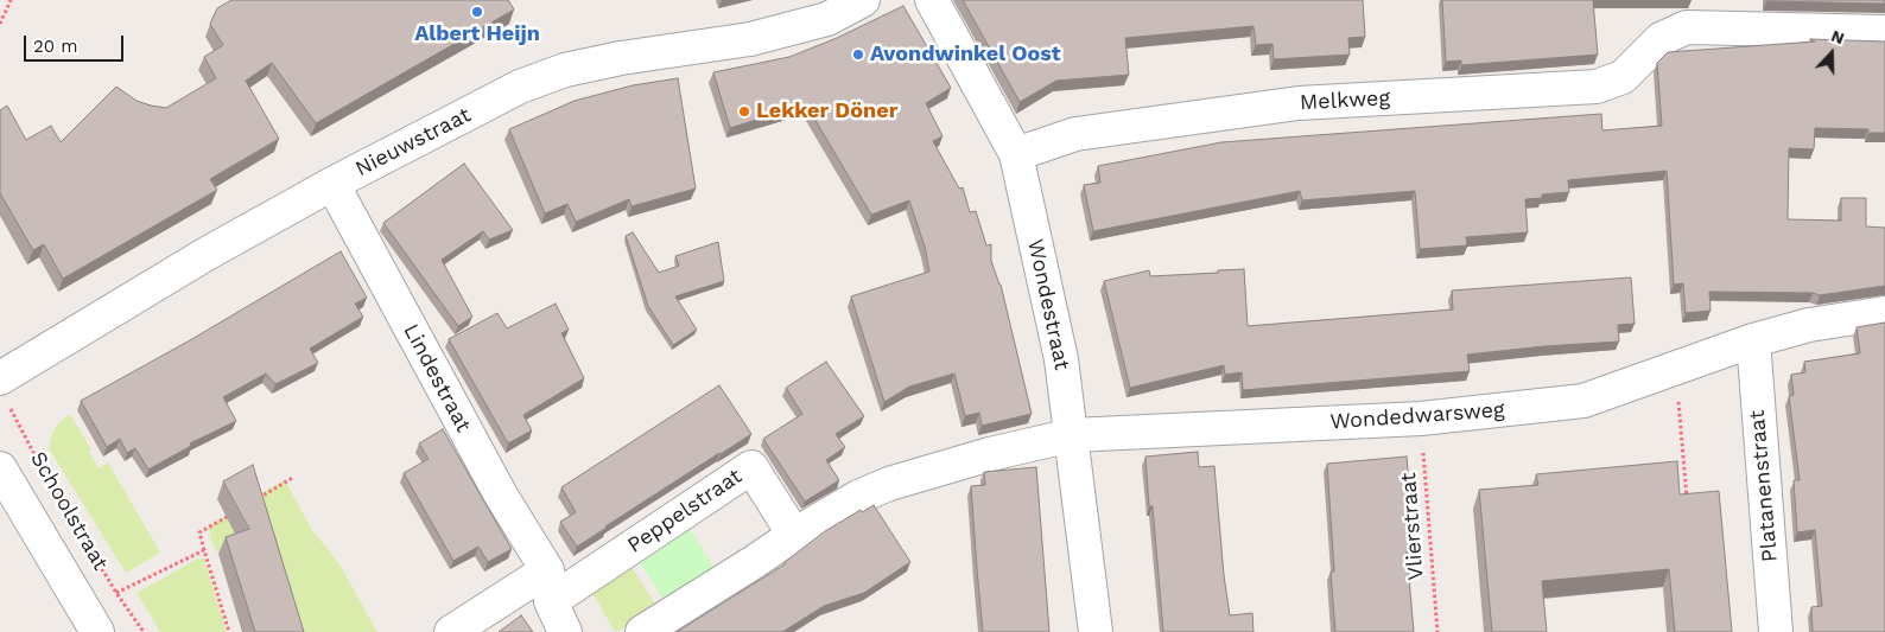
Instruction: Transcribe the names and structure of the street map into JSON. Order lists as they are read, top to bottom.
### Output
{
  "streets": {
    "street": [
      "Melkweg",
      "Nieuwstraat",
      "Wondestraat",
      "Lindestraat",
      "Wondedwarsweg",
      "Platanenstraat",
      "Schoolstraat",
      "Peppelstraat"
    ],
    "path": ["Vlierstraat"]
  },
  "crossings": [
    ["Melkweg", "Wondestraat"],
    ["Nieuwstraat", "Lindestraat"],
    ["Nieuwstraat", "Schoolstraat"],
    ["Wondestraat", "Wondedwarsweg"],
    ["Lindestraat", "Peppelstraat"],
    ["Wondedwarsweg", "Platanenstraat"],
    ["Wondedwarsweg", "Vlierstraat"]
  ],
  "places": ["Albert Heijn", "Avondwinkel Oost", "Lekker Döner"],
  "scale_bar": "20 m",
  "north": "top"
}
